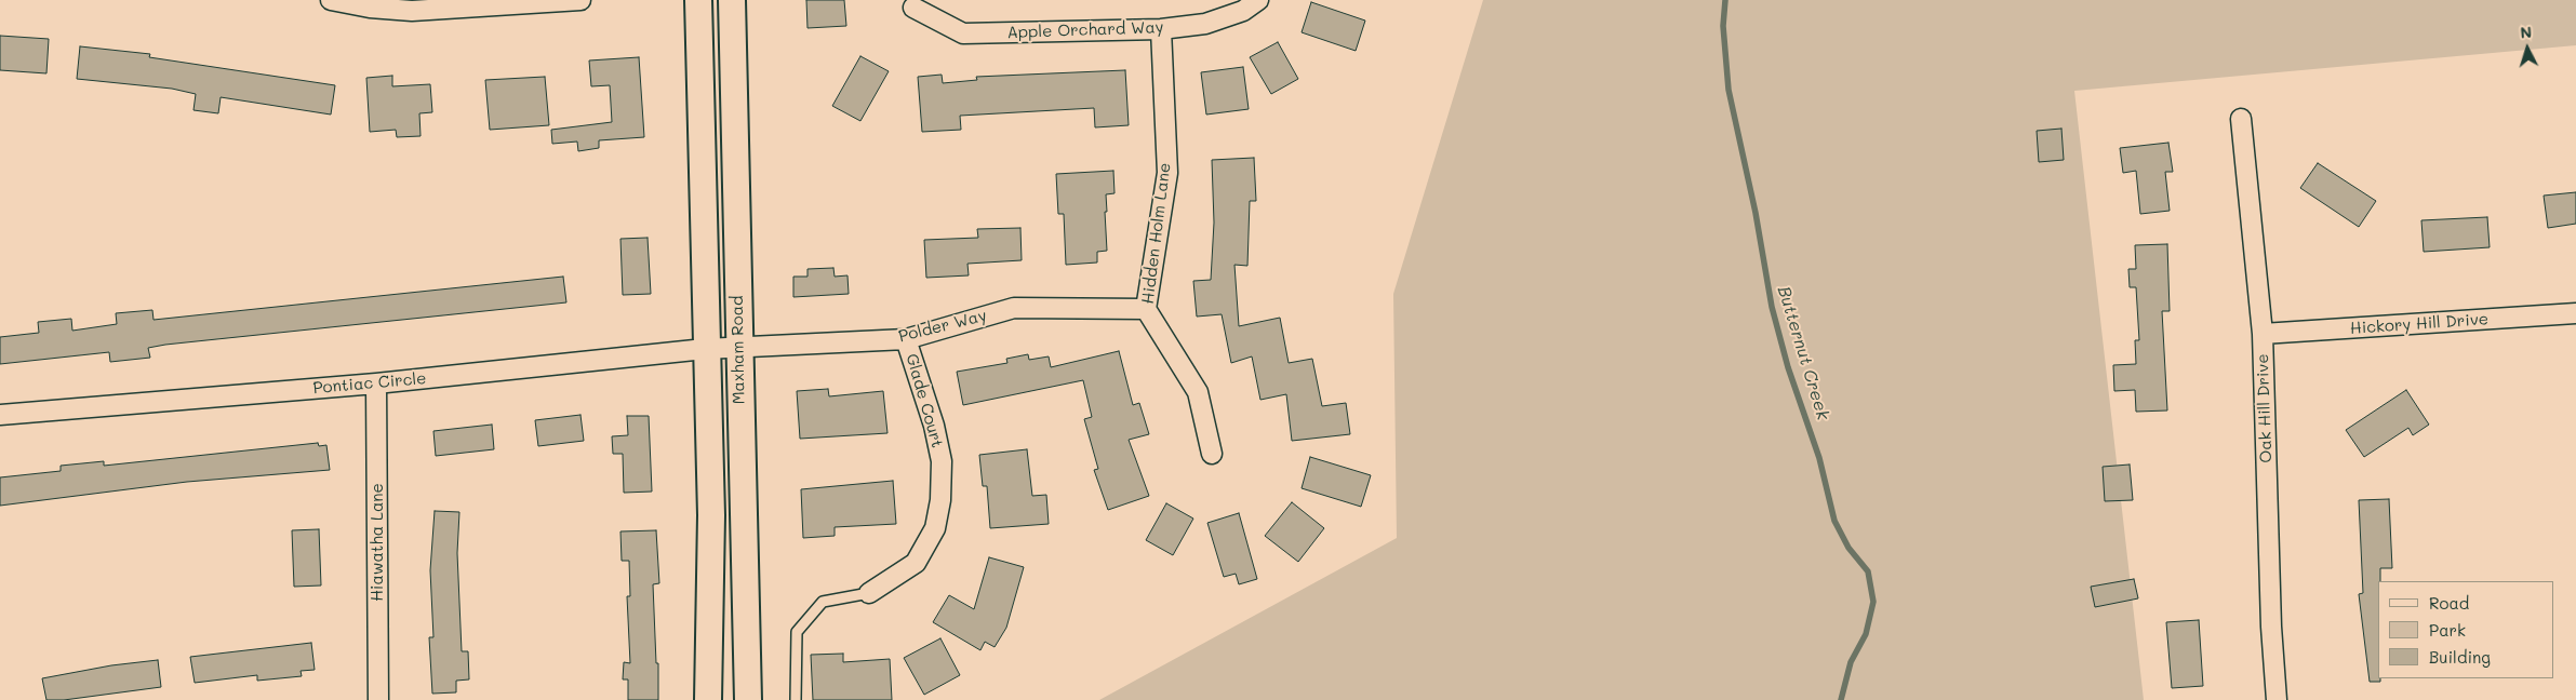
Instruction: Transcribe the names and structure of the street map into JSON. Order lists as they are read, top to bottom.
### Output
{
  "streets": {
    "main road": ["Maxham Road"],
    "street": [
      "Apple Orchard Way",
      "Hidden Holm Lane",
      "Hickory Hill Drive",
      "Polder Way",
      "Pontiac Circle",
      "Glade Court",
      "Oak Hill Drive",
      "Hiawatha Lane"
    ]
  },
  "crossings": [
    ["Apple Orchard Way", "Hidden Holm Lane"],
    ["Hidden Holm Lane", "Polder Way"],
    ["Hickory Hill Drive", "Oak Hill Drive"],
    ["Polder Way", "Maxham Road"],
    ["Polder Way", "Pontiac Circle"],
    ["Polder Way", "Glade Court"],
    ["Maxham Road", "Pontiac Circle"],
    ["Pontiac Circle", "Hiawatha Lane"]
  ],
  "water": ["Butternut Creek"],
  "legend": ["Road", "Park", "Building"],
  "north": "top"
}
